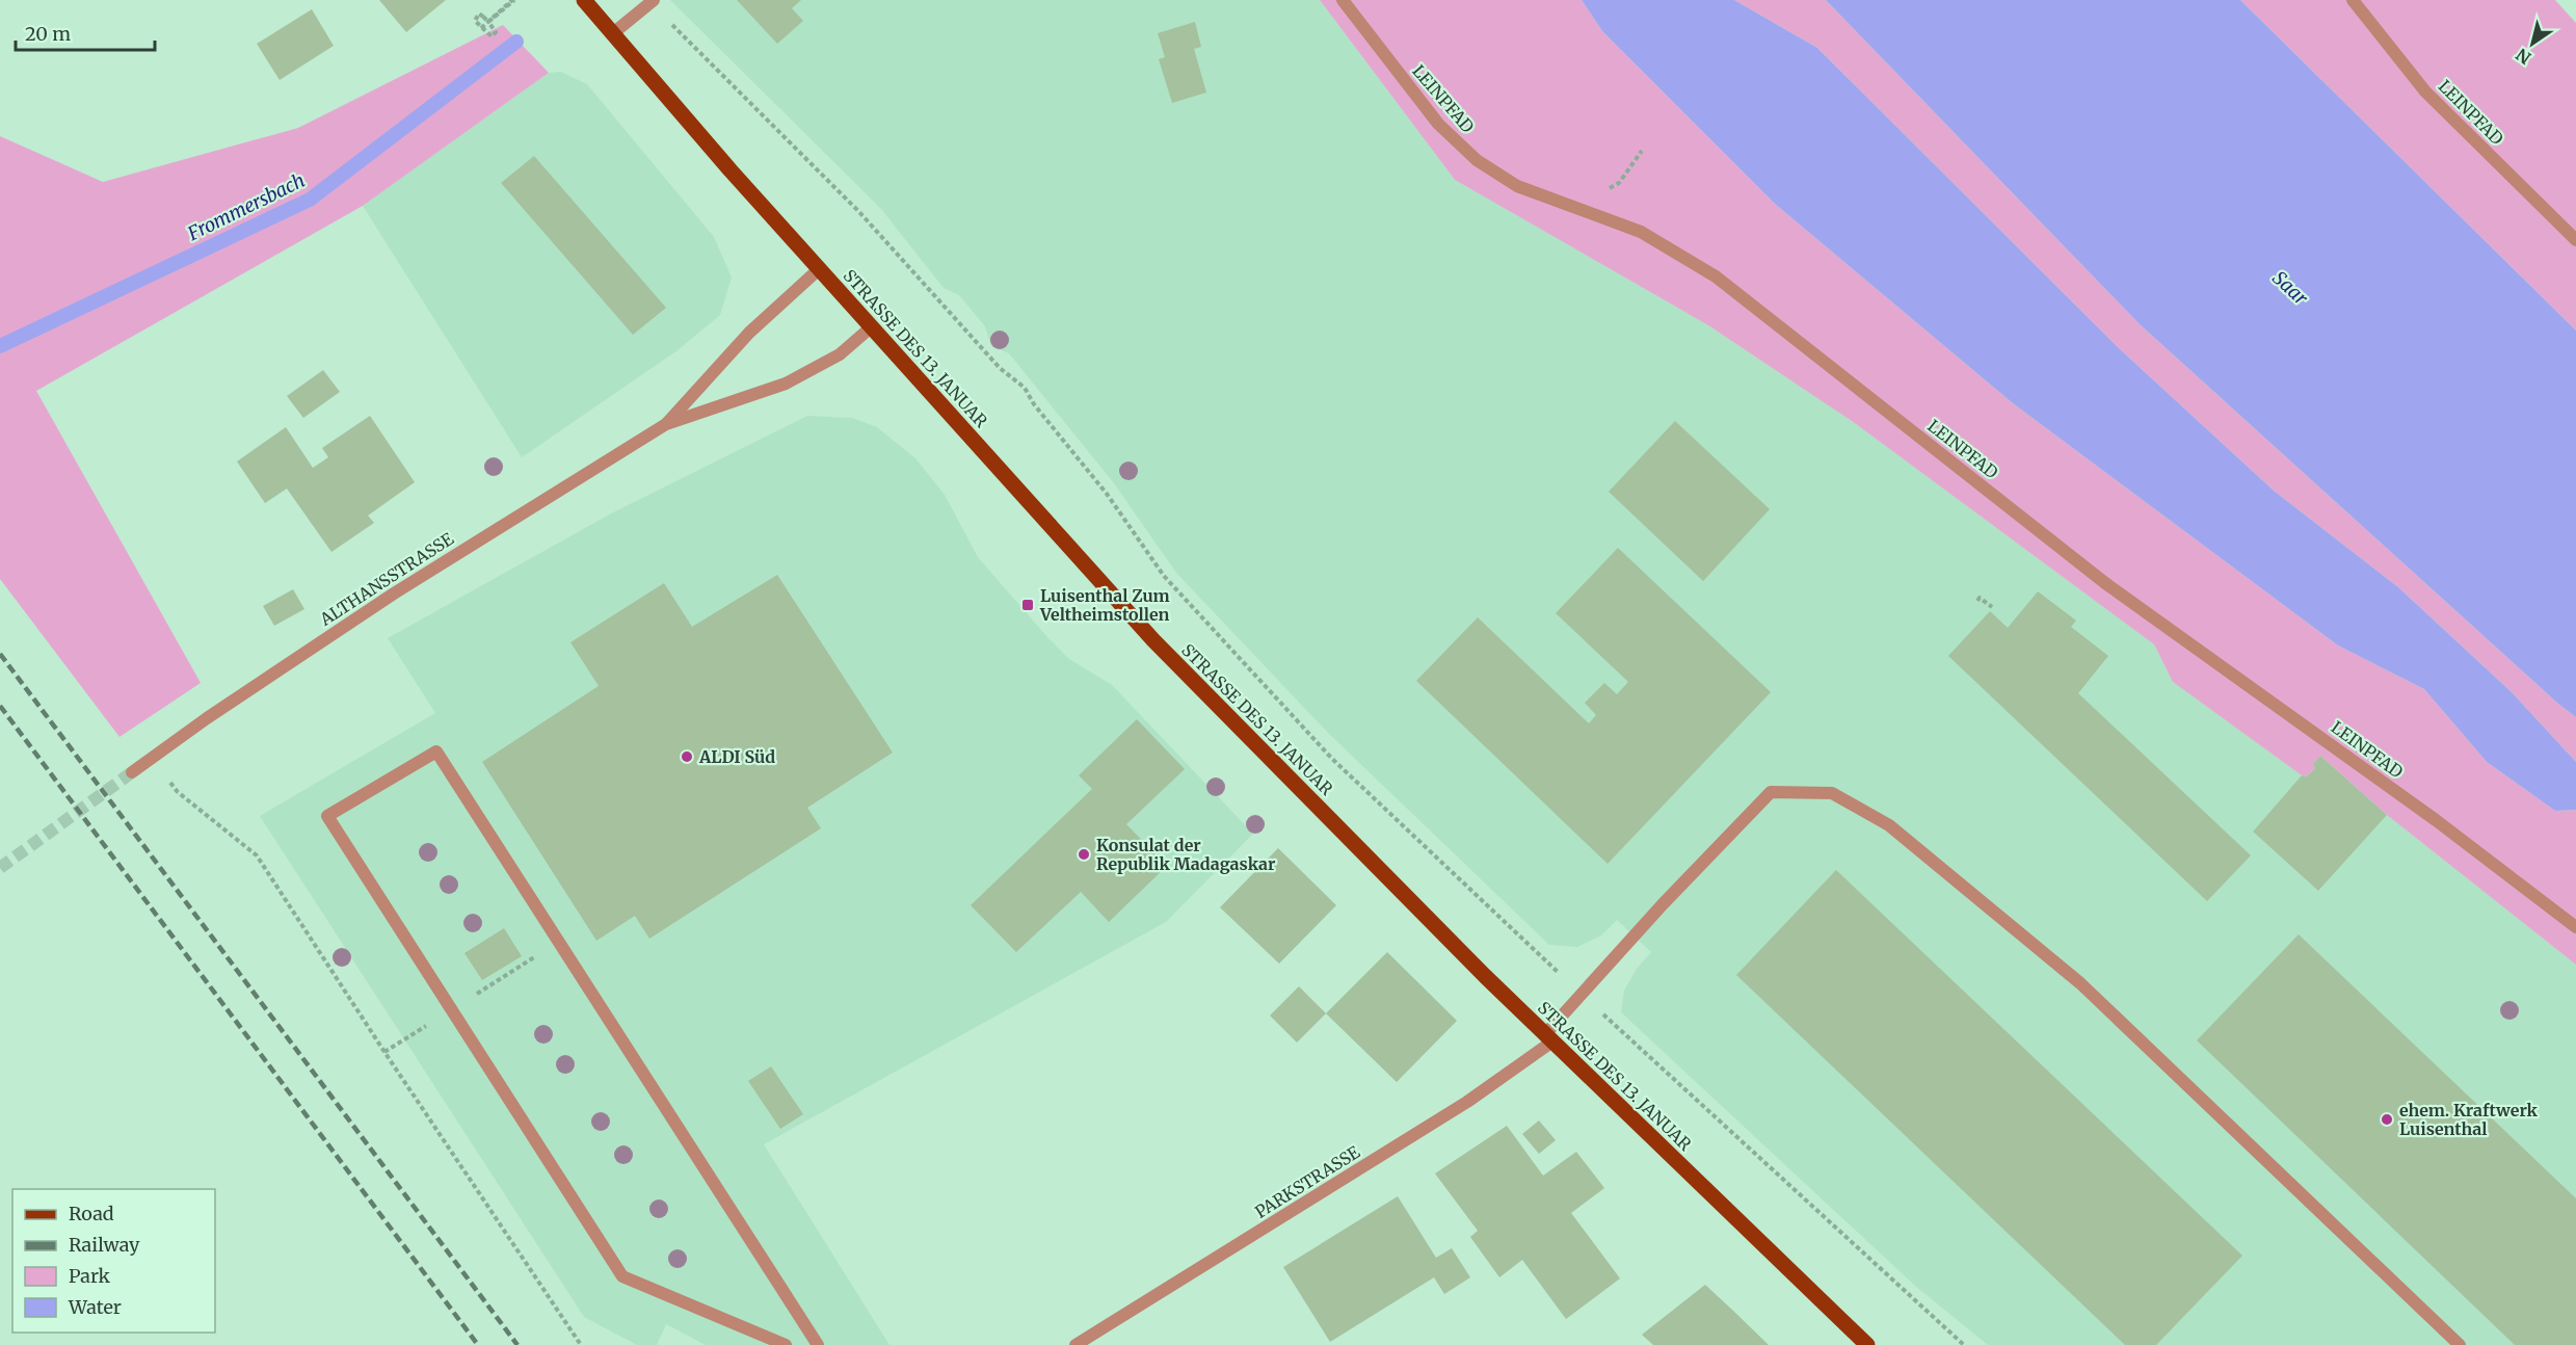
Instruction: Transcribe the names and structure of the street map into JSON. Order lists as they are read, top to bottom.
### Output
{
  "streets": {
    "main road": ["STRASSE DES 13. JANUAR"],
    "street": ["LEINPFAD", "ALTHANSSTRASSE", "PARKSTRASSE"]
  },
  "crossings": [
    ["STRASSE DES 13. JANUAR", "ALTHANSSTRASSE"],
    ["STRASSE DES 13. JANUAR", "PARKSTRASSE"]
  ],
  "water": ["Frommersbach", "Saar"],
  "places": {
    "transit": ["Luisenthal Zum Veltheimstollen"],
    "other": ["ALDI Süd", "Konsulat der Republik Madagaskar", "ehem. Kraftwerk Luisenthal"]
  },
  "legend": [
    "Road",
    "Railway",
    "Park",
    "Water"
  ],
  "scale_bar": "20 m",
  "north": "bottom left"
}
